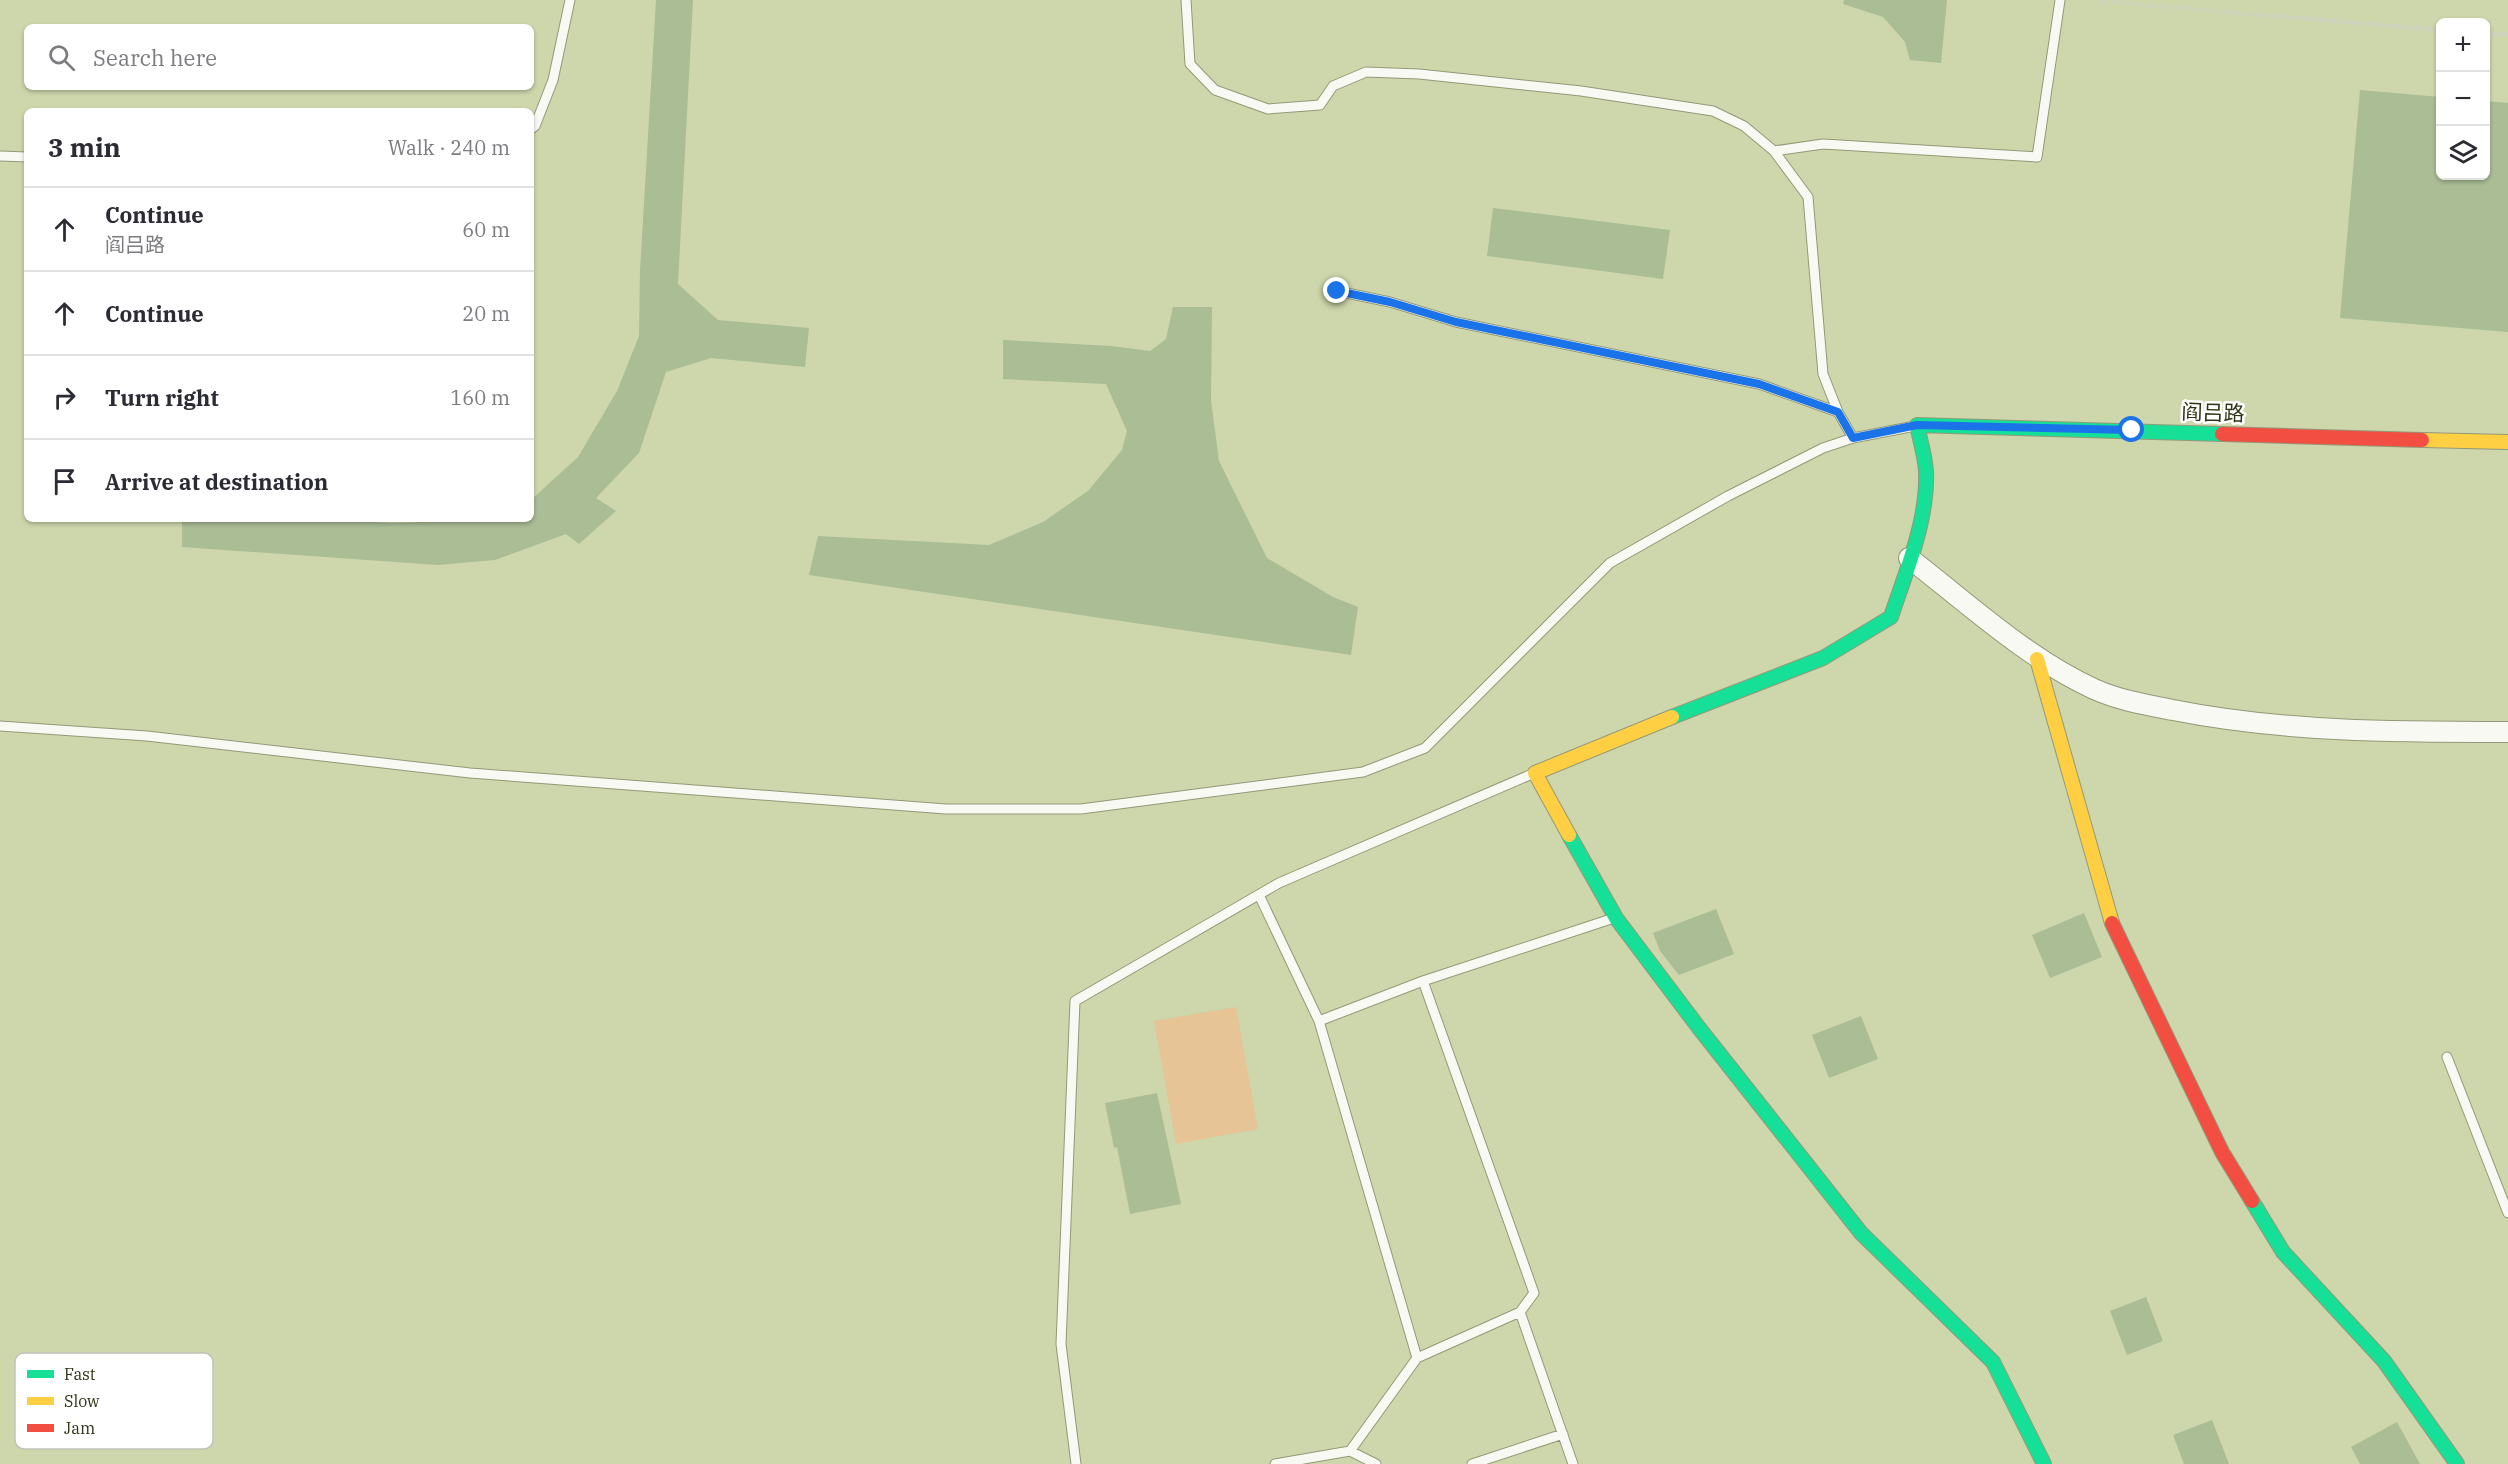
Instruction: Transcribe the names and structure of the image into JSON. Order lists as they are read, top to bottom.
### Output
{
  "streets": {
    "street": ["阎吕路"]
  },
  "legend": ["Fast", "Slow", "Jam"],
  "page": {
    "map_buttons": ["+", "−"],
    "search": "Search here",
    "heading": ["3 min", "Walk · 240 m"],
    "list": [
      ["Continue", "阎吕路", "60 m"],
      ["Continue", "20 m"],
      ["Turn right", "160 m"],
      "Arrive at destination"
    ]
  }
}
